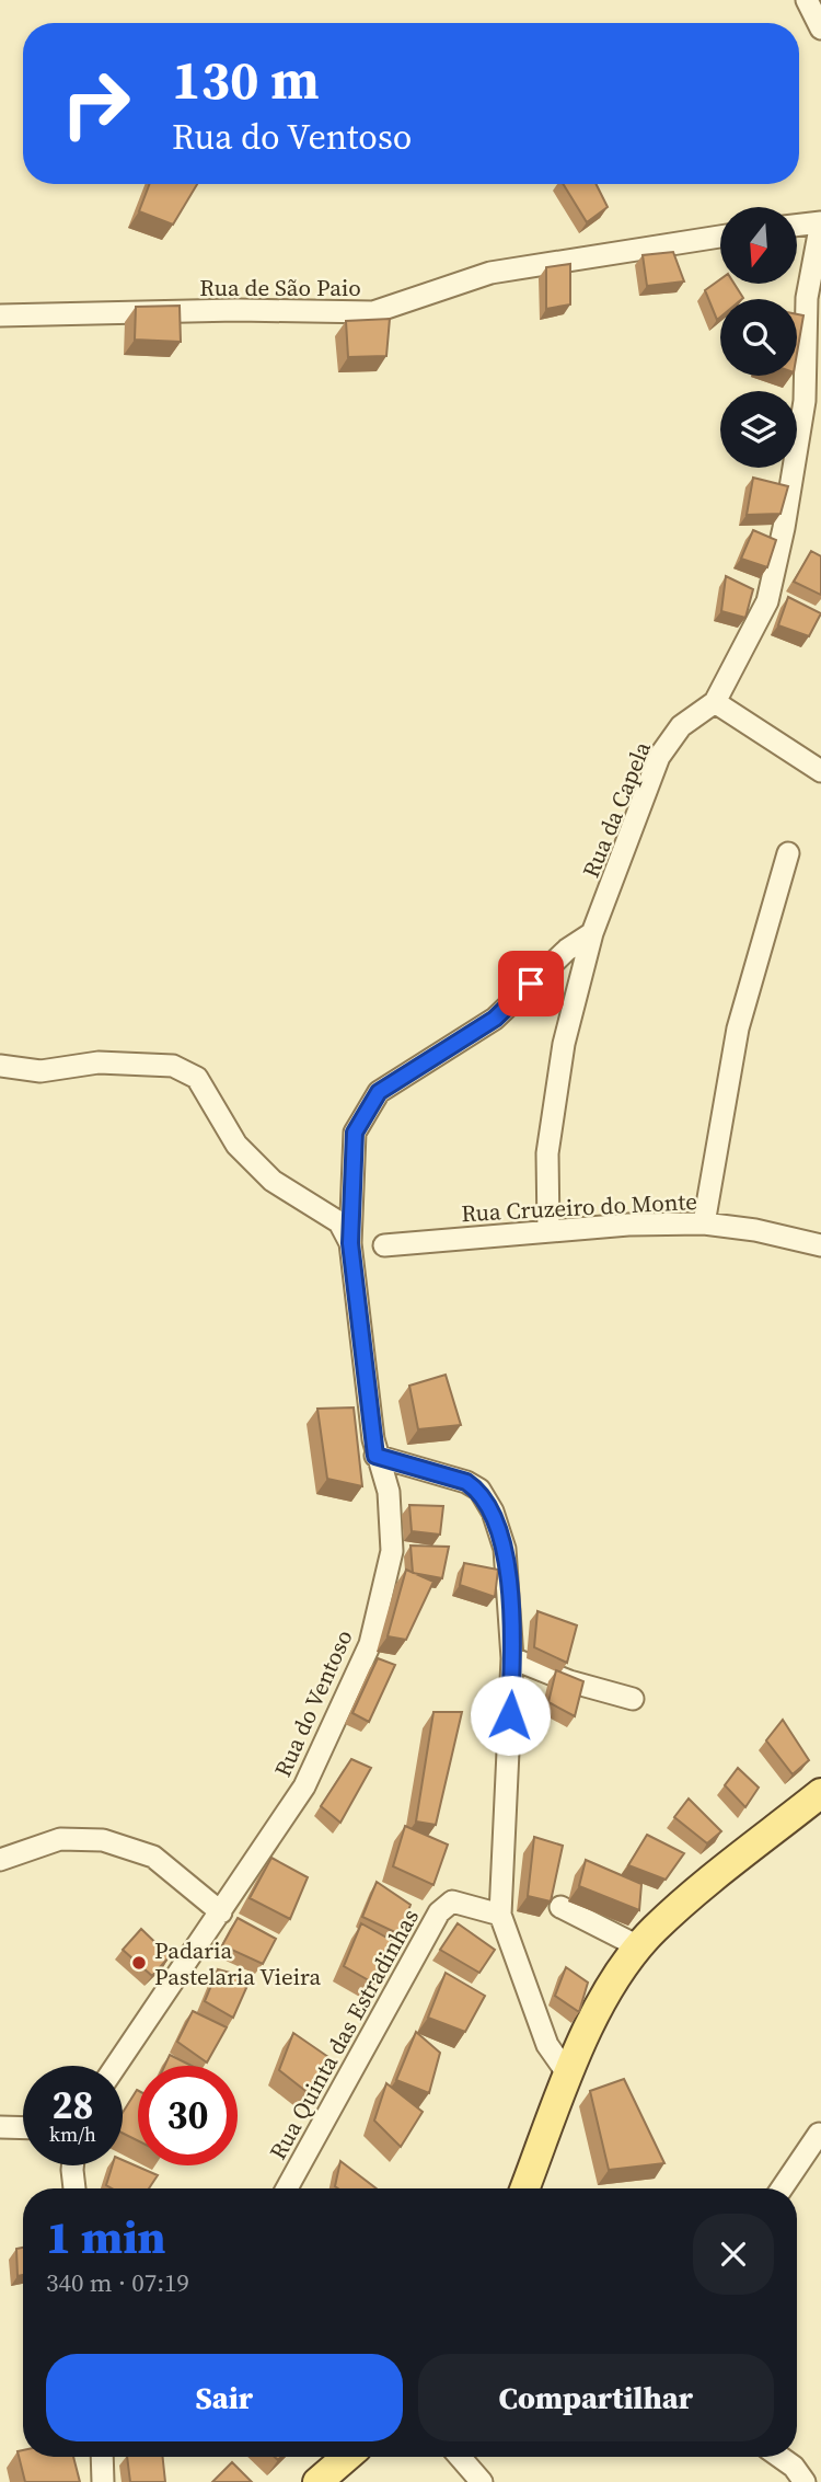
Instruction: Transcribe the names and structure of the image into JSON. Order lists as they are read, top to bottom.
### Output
{
  "streets": {
    "street": [
      "Rua de São Paio",
      "Rua da Capela",
      "Rua Cruzeiro do Monte",
      "Rua do Ventoso",
      "Rua Quinta das Estradinhas"
    ]
  },
  "crossings": [
    ["Rua da Capela", "Rua Cruzeiro do Monte"]
  ],
  "places": ["Padaria Pastelaria Vieira"],
  "north": "bottom",
  "page": {
    "turn": ["130 m", "Rua do Ventoso"],
    "speed": "28 km/h",
    "limit": "30",
    "heading": ["1 min", "340 m · 07:19"],
    "buttons": ["Sair", "Compartilhar"]
  }
}
